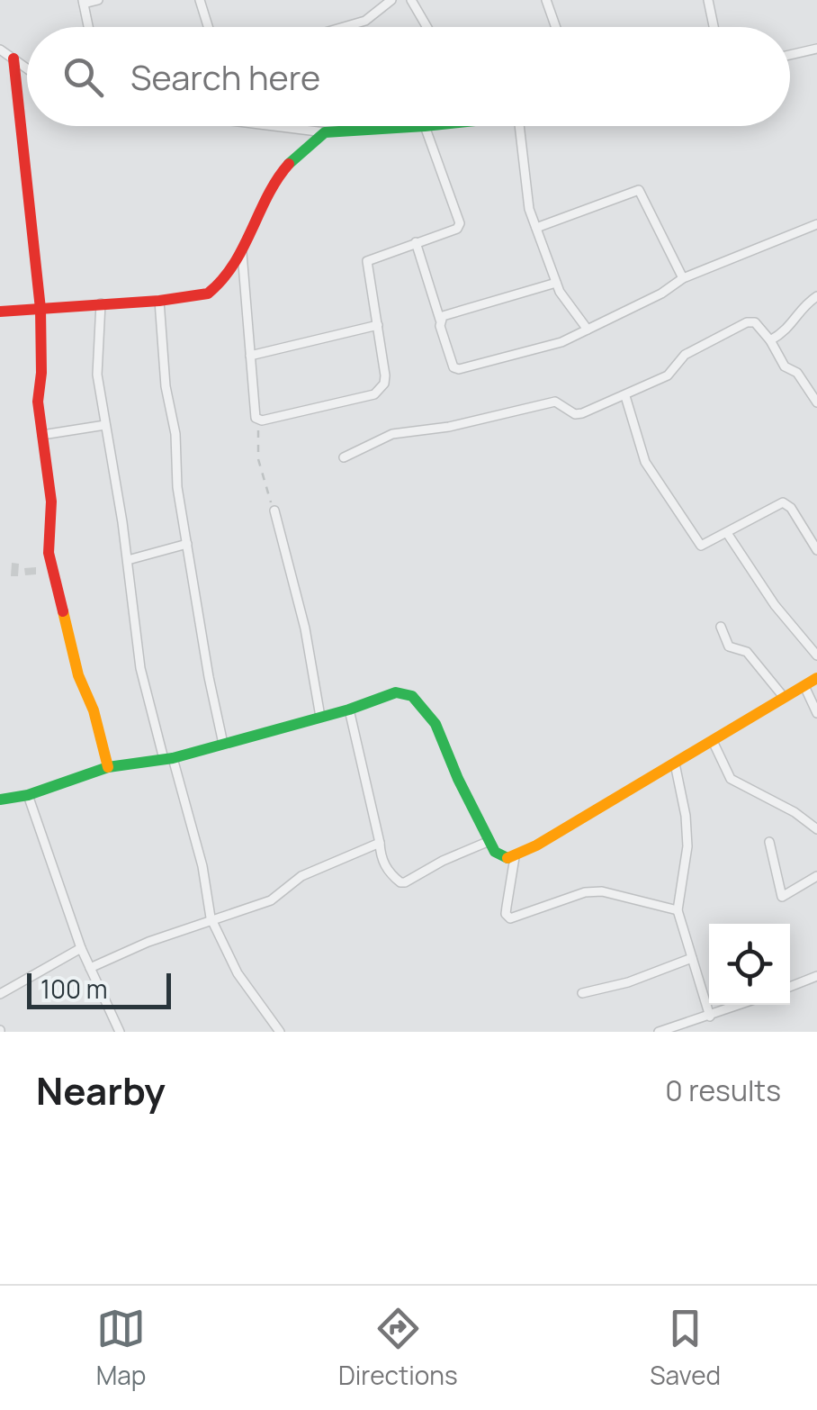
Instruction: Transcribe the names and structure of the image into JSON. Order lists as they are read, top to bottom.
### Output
{
  "scale_bar": "100 m",
  "page": {
    "search": "Search here",
    "scale": "100 m",
    "heading": ["Nearby", "0 results"],
    "nav": ["Map", "Directions", "Saved"]
  }
}
